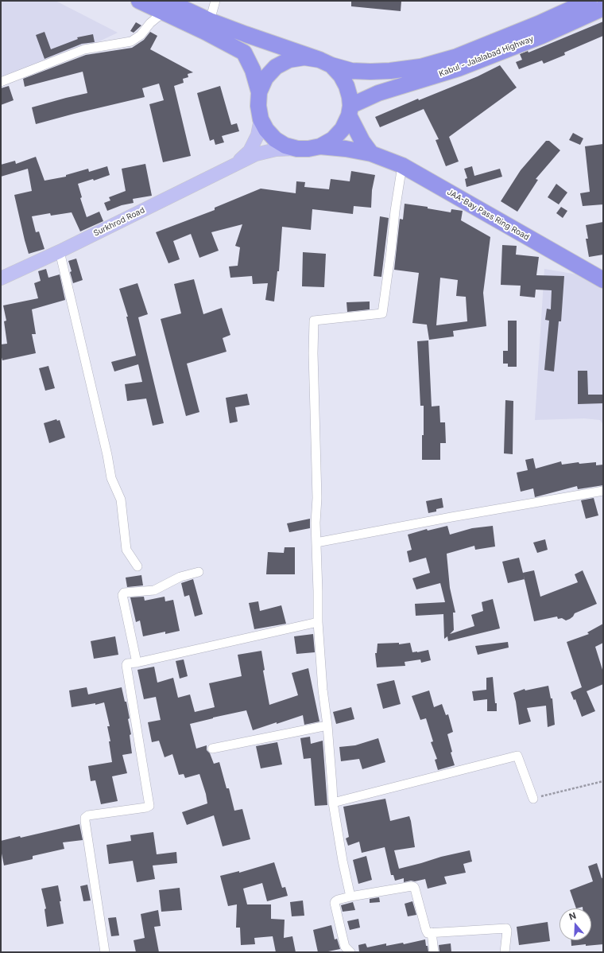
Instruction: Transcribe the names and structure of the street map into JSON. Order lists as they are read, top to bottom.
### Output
{
  "streets": {
    "highway": ["Kabul - Jalalabad Highway", "JAA-Bay Pass Ring Road"],
    "main road": ["Surkhrod Road"]
  },
  "crossings": [
    ["Kabul - Jalalabad Highway", "JAA-Bay Pass Ring Road"],
    ["Kabul - Jalalabad Highway", "Surkhrod Road"],
    ["JAA-Bay Pass Ring Road", "Surkhrod Road"]
  ],
  "north": "top"
}
